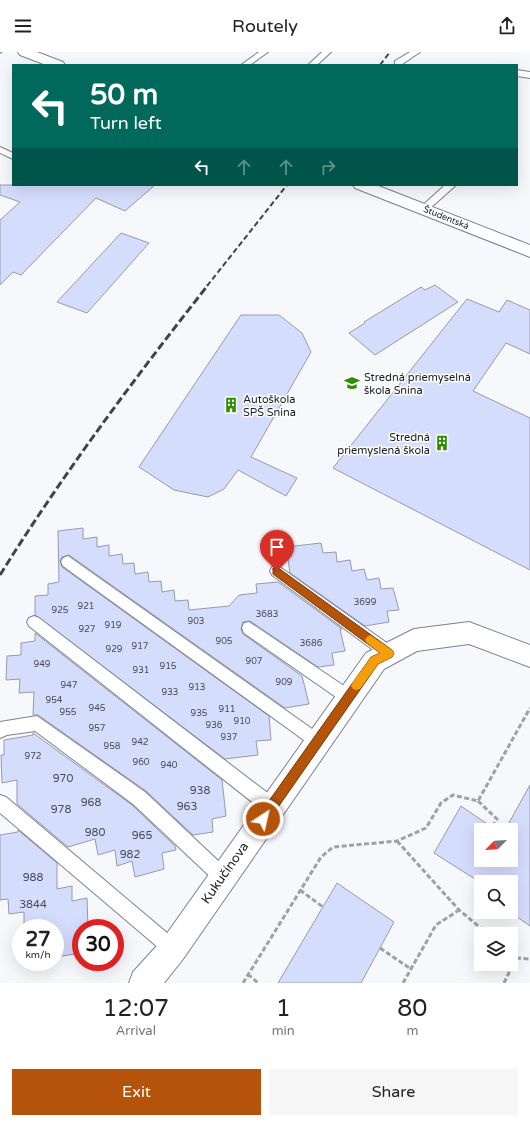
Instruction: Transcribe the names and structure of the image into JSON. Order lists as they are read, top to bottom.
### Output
{
  "streets": {
    "street": ["Študentská", "Kukučínova"]
  },
  "places": {
    "school or university": ["Stredná priemyselná škola Snina"],
    "building": ["Autoškola SPŠ Snina", "Stredná priemyslená škola"]
  },
  "house_numbers": [
    "3699",
    "921",
    "925",
    "3683",
    "903",
    "919",
    "927",
    "905",
    "3686",
    "917",
    "929",
    "907",
    "949",
    "915",
    "931",
    "909",
    "947",
    "913",
    "933",
    "954",
    "945",
    "911",
    "955",
    "935",
    "910",
    "936",
    "957",
    "937",
    "942",
    "958",
    "972",
    "960",
    "940",
    "970",
    "938",
    "968",
    "963",
    "978",
    "980",
    "965",
    "982",
    "988",
    "3844"
  ],
  "north": "bottom left",
  "page": {
    "header": "Routely",
    "turn": ["50 m", "Turn left"],
    "speed": "27 km/h",
    "limit": "30",
    "eta": [
      "12:07",
      "Arrival",
      "1",
      "min",
      "80",
      "m"
    ],
    "buttons": ["Exit", "Share"]
  }
}
